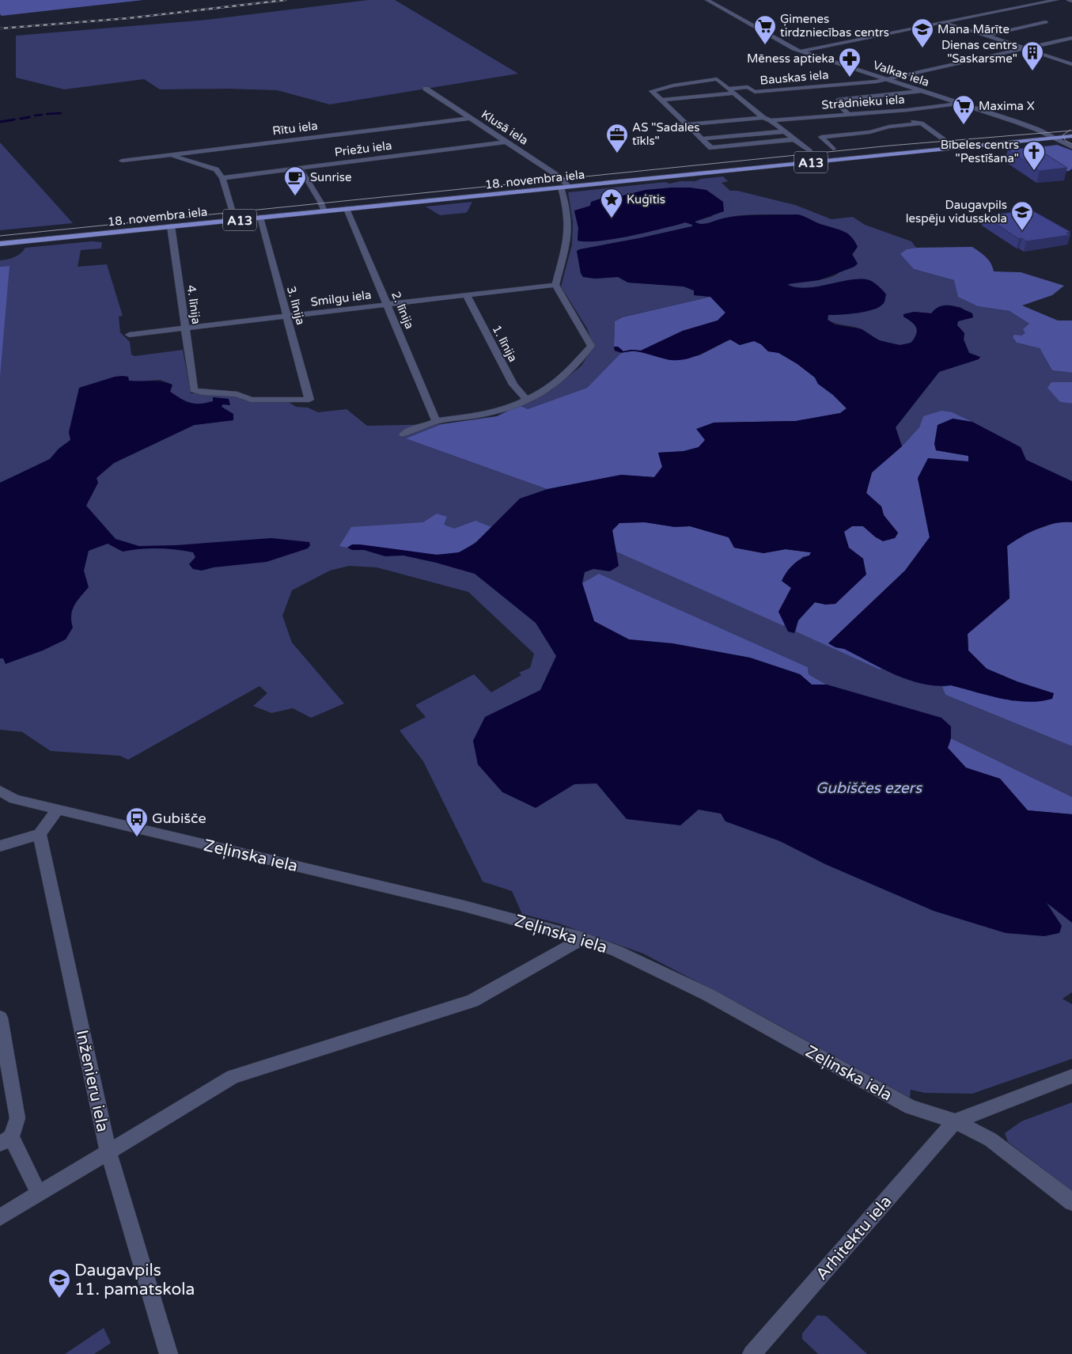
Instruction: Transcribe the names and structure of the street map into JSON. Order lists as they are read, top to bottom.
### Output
{
  "streets": {
    "main road": ["A13", "18. novembra iela"],
    "street": [
      "Valkas iela",
      "Bauskas iela",
      "Strādnieku iela",
      "Klusā iela",
      "Rītu iela",
      "Priežu iela",
      "Smilgu iela",
      "4. līnija",
      "3. līnija",
      "2. līnija",
      "1. līnija",
      "Zeļinska iela",
      "Inženieru iela",
      "Arhitektu iela"
    ]
  },
  "crossings": [
    ["Valkas iela", "Bauskas iela"],
    ["Valkas iela", "Strādnieku iela"],
    ["Valkas iela", "18. novembra iela"],
    ["Klusā iela", "Rītu iela"],
    ["Klusā iela", "Priežu iela"],
    ["Klusā iela", "18. novembra iela"],
    ["18. novembra iela", "4. līnija"],
    ["18. novembra iela", "3. līnija"],
    ["18. novembra iela", "2. līnija"],
    ["Smilgu iela", "4. līnija"],
    ["Smilgu iela", "3. līnija"],
    ["Smilgu iela", "2. līnija"],
    ["Smilgu iela", "1. līnija"],
    ["4. līnija", "3. līnija"],
    ["Zeļinska iela", "Arhitektu iela"]
  ],
  "water": ["Gubiščes ezers"],
  "places": {
    "supermarket": ["Ģimenes tirdzniecības centrs", "Maxima X"],
    "school or university": ["Mana Mārīte", "Daugavpils Iespēju vidusskola", "Daugavpils 11. pamatskola"],
    "building": ["Dienas centrs \"Saskarsme\""],
    "pharmacy": ["Mēness aptieka"],
    "office": ["AS \"Sadales tīkls\""],
    "church": ["Bībeles centrs \"Pestīšana\""],
    "cafe": ["Sunrise"],
    "place": ["Kuģītis"],
    "bus stop": ["Gubišče"]
  }
}
